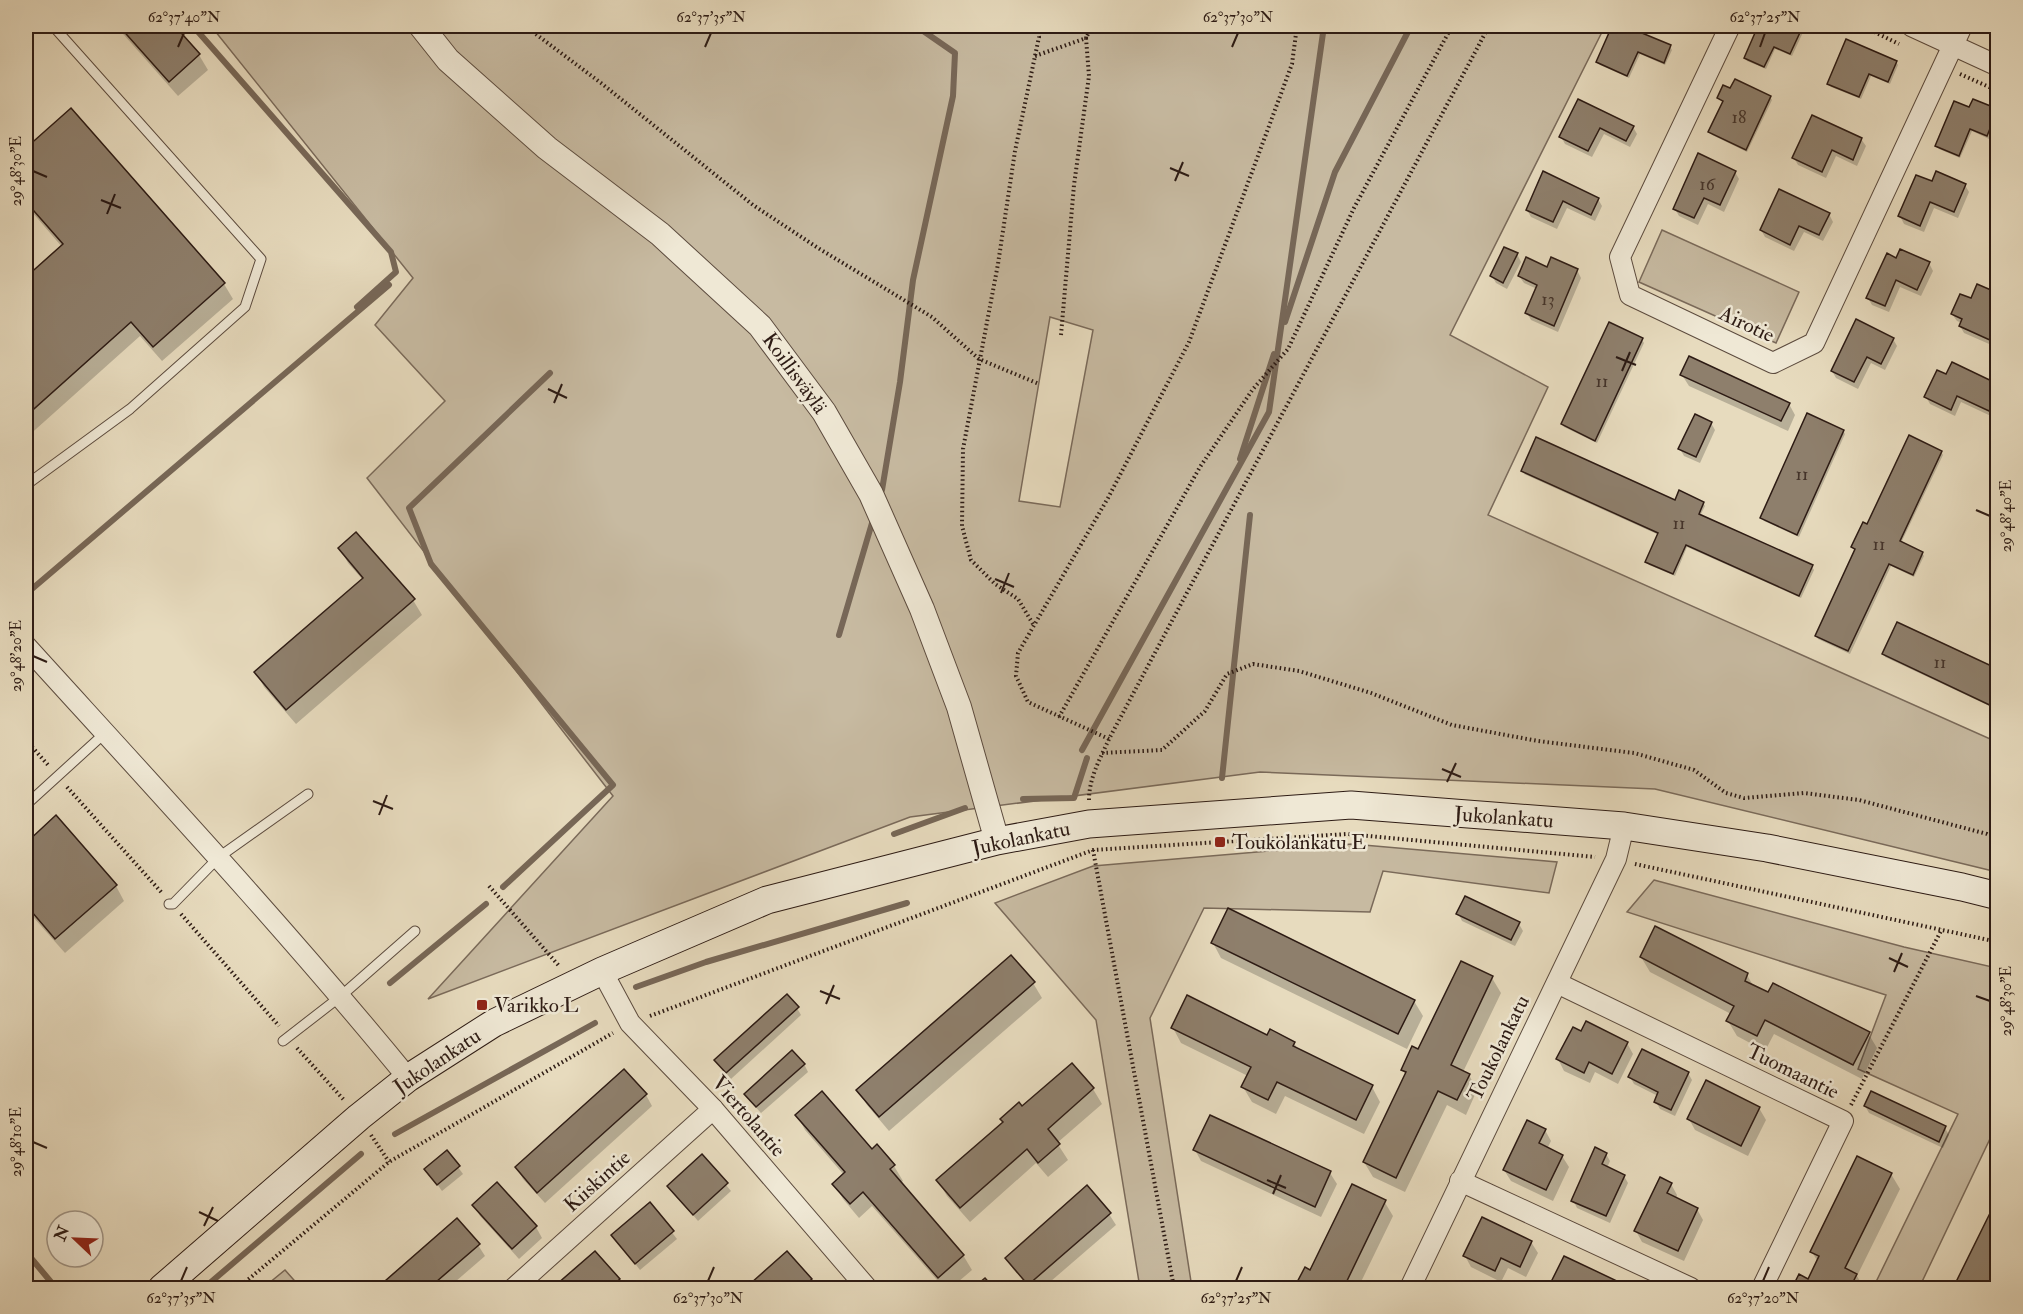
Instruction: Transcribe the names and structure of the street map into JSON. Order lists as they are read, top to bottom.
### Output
{
  "streets": {
    "main road": ["Jukolankatu"],
    "street": [
      "Airotie",
      "Koillisväylä",
      "Toukolankatu",
      "Tuomaantie",
      "Viertolantie",
      "Kiiskintie"
    ]
  },
  "crossings": [
    ["Koillisväylä", "Jukolankatu"],
    ["Jukolankatu", "Toukolankatu"],
    ["Jukolankatu", "Viertolantie"],
    ["Toukolankatu", "Tuomaantie"],
    ["Viertolantie", "Kiiskintie"]
  ],
  "places": {
    "transit": ["Toukolankatu E", "Varikko L"]
  },
  "house_numbers": [
    "18",
    "16",
    "13",
    "11",
    "11",
    "11",
    "11",
    "11"
  ],
  "north": "top left",
  "coordinates": [
    "62°37'40\"N",
    "62°37'35\"N",
    "62°37'30\"N",
    "62°37'25\"N",
    "29°48'30\"E",
    "29°48'40\"E",
    "29°48'20\"E",
    "29°48'10\"E",
    "62°37'20\"N"
  ]
}
